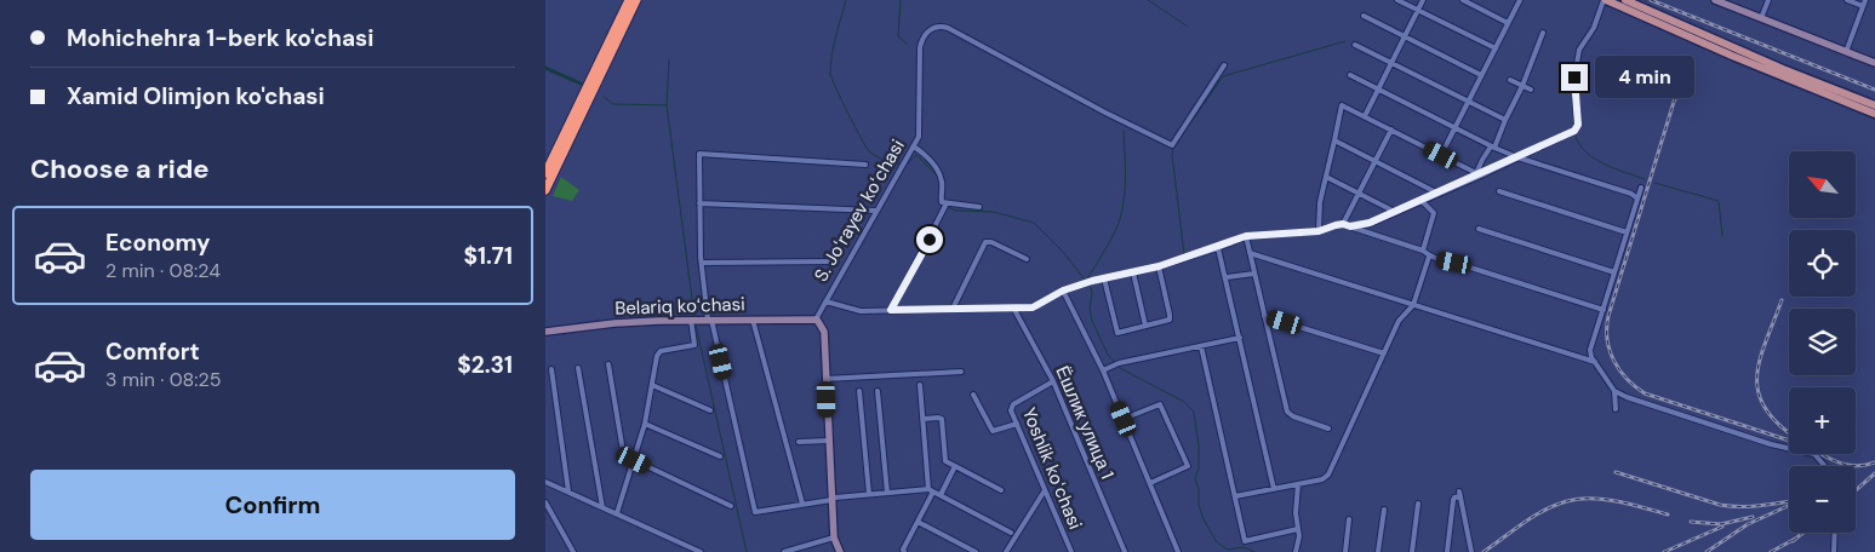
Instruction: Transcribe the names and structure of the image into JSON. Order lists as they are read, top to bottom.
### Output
{
  "streets": {
    "street": [
      "S. Joʻrayev koʻchasi",
      "Belariq koʻchasi",
      "Ёшлик улица 1",
      "Yoshlik koʻchasi"
    ]
  },
  "crossings": [
    ["S. Joʻrayev koʻchasi", "Belariq koʻchasi"],
    ["Ёшлик улица 1", "Yoshlik koʻchasi"]
  ],
  "north": "top left",
  "page": {
    "banner": ["Mohichehra 1-berk ko'chasi", "Xamid Olimjon ko'chasi"],
    "bubble": "4 min",
    "heading": "Choose a ride",
    "map_buttons": ["+", "−"],
    "list": [
      {
        "name": "Economy",
        "note": "2 min · 08:24",
        "value": "$1.71"
      },
      {
        "name": "Comfort",
        "note": "3 min · 08:25",
        "value": "$2.31"
      }
    ],
    "buttons": "Confirm"
  }
}
